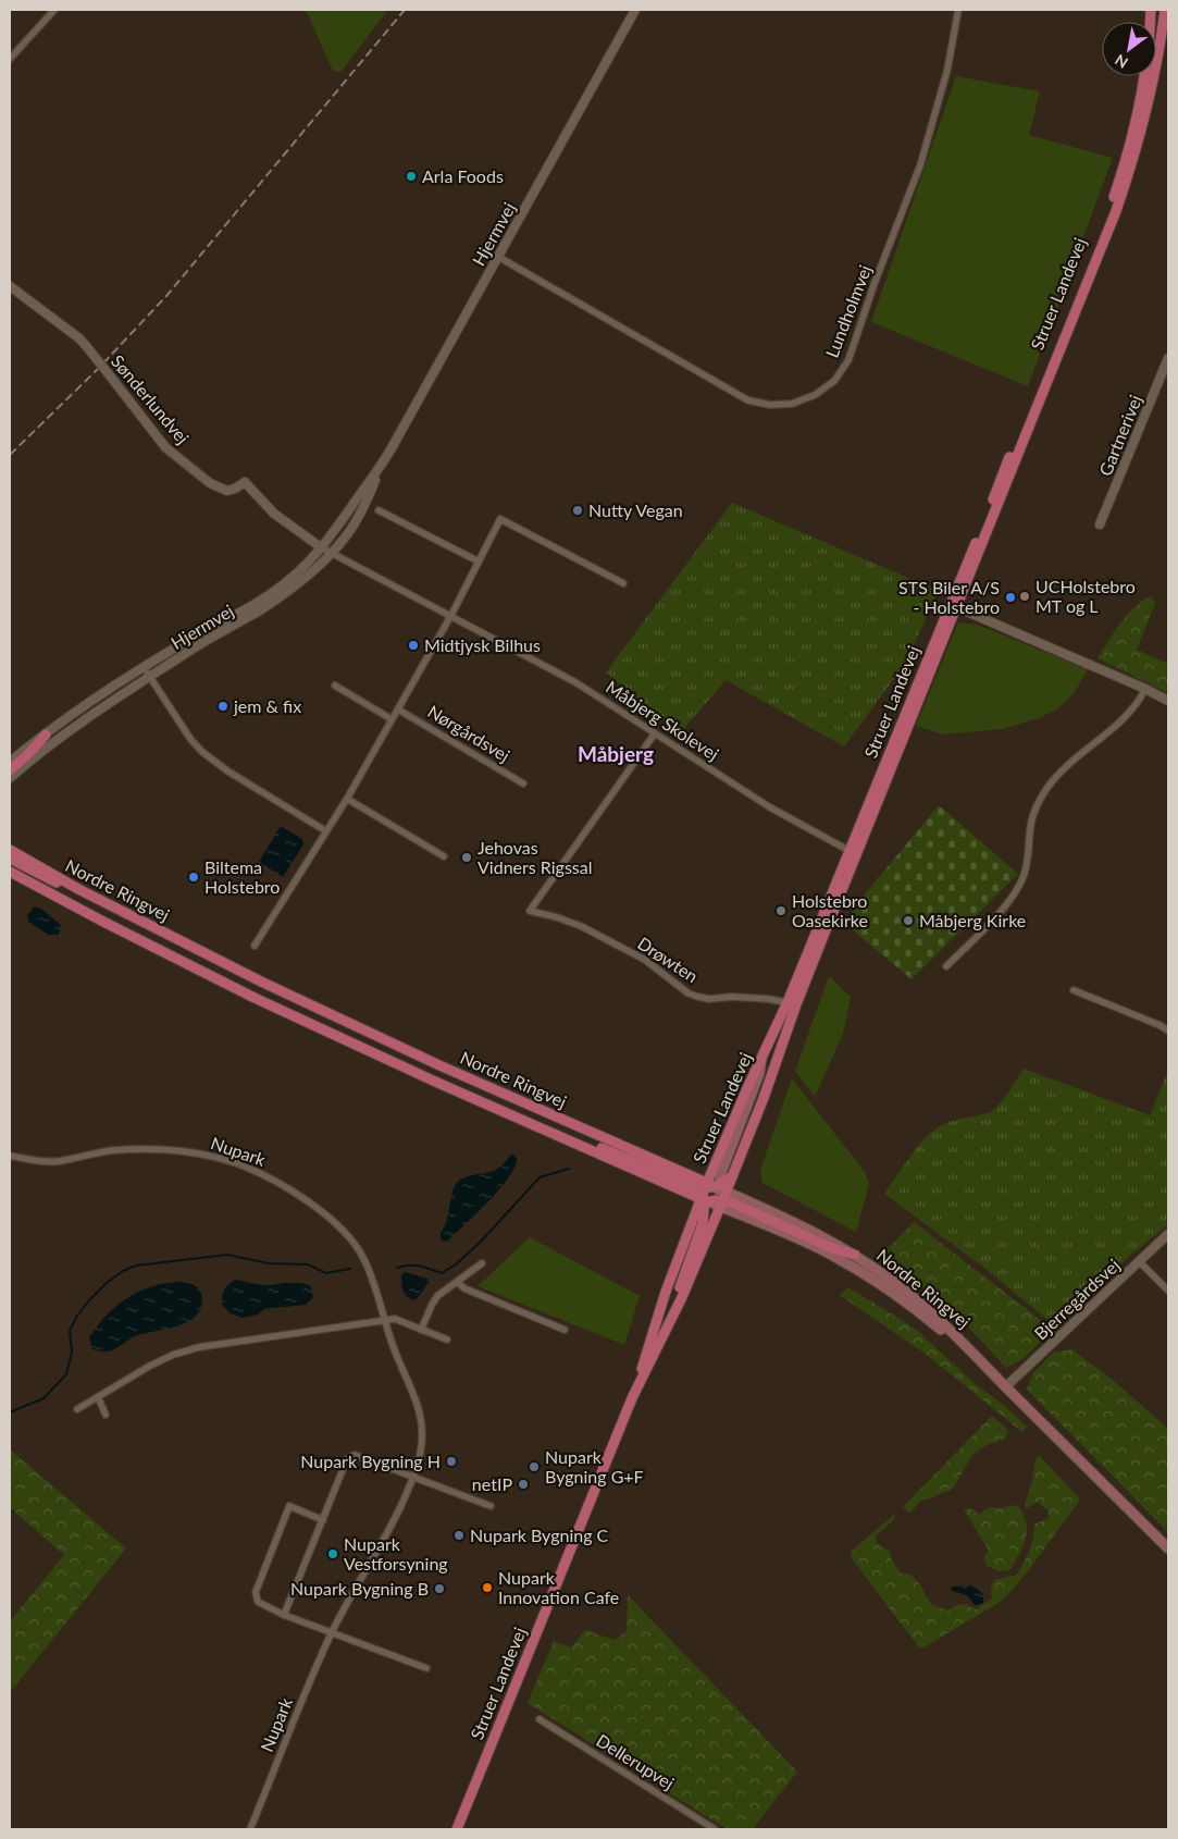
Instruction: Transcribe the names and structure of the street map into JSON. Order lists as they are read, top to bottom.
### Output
{
  "streets": {
    "main road": ["Struer Landevej", "Nordre Ringvej"],
    "street": [
      "Hjermvej",
      "Lundholmvej",
      "Sønderlundvej",
      "Gartnerivej",
      "Måbjerg Skolevej",
      "Nørgårdsvej",
      "Drøwten",
      "Nupark",
      "Bjerregårdsvej",
      "Dellerupvej"
    ]
  },
  "crossings": [
    ["Hjermvej", "Lundholmvej"],
    ["Hjermvej", "Sønderlundvej"],
    ["Hjermvej", "Måbjerg Skolevej"],
    ["Struer Landevej", "Måbjerg Skolevej"],
    ["Struer Landevej", "Nordre Ringvej"],
    ["Struer Landevej", "Drøwten"],
    ["Sønderlundvej", "Måbjerg Skolevej"],
    ["Måbjerg Skolevej", "Drøwten"],
    ["Nordre Ringvej", "Bjerregårdsvej"]
  ],
  "districts": ["Måbjerg"],
  "places": [
    "Arla Foods",
    "Nutty Vegan",
    "UCHolstebro MT og L",
    "STS Biler A/S - Holstebro",
    "Midtjysk Bilhus",
    "jem & fix",
    "Jehovas Vidners Rigssal",
    "Biltema Holstebro",
    "Holstebro Oasekirke",
    "Måbjerg Kirke",
    "Nupark Bygning H",
    "Nupark Bygning G+F",
    "netIP",
    "Nupark Bygning C",
    "Nupark Vestforsyning",
    "Nupark Innovation Cafe",
    "Nupark Bygning B"
  ],
  "north": "bottom left"
}
